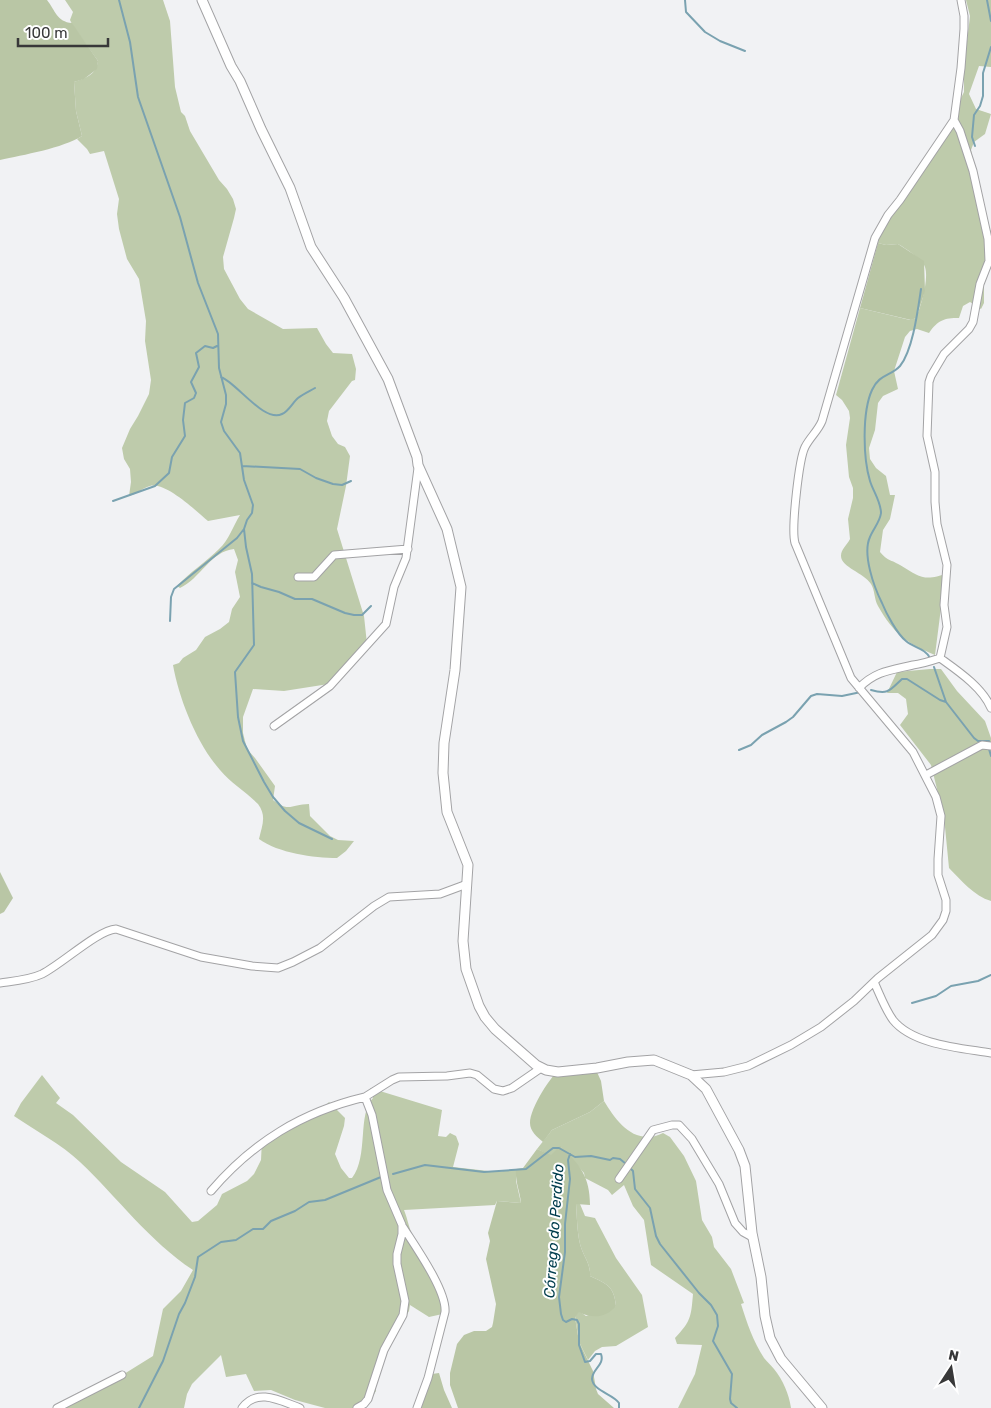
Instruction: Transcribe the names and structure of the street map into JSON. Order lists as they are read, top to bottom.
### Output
{
  "water": ["Córrego do Perdido"],
  "scale_bar": "100 m",
  "north": "top"
}
